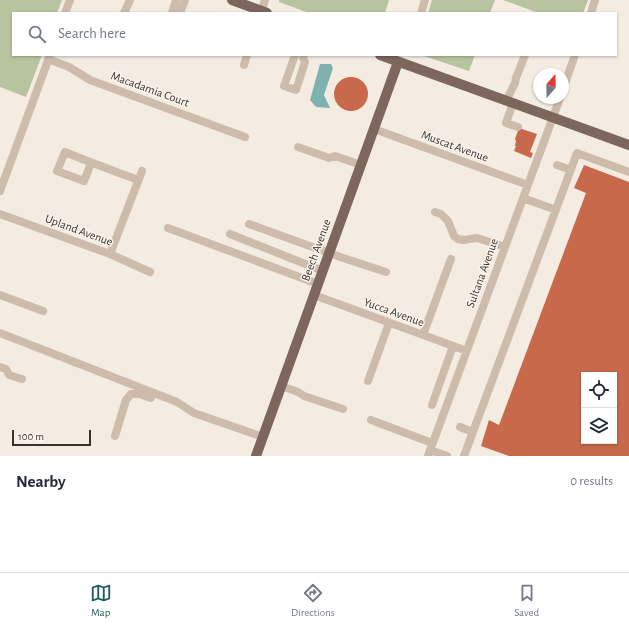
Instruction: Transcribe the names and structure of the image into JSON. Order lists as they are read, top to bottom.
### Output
{
  "streets": {
    "main road": ["Beech Avenue"],
    "street": [
      "Macadamia Court",
      "Muscat Avenue",
      "Upland Avenue",
      "Sultana Avenue",
      "Yucca Avenue"
    ]
  },
  "crossings": [
    ["Muscat Avenue", "Beech Avenue"],
    ["Muscat Avenue", "Sultana Avenue"],
    ["Beech Avenue", "Yucca Avenue"],
    ["Sultana Avenue", "Yucca Avenue"]
  ],
  "scale_bar": "100 m",
  "north": "top",
  "page": {
    "search": "Search here",
    "scale": "100 m",
    "heading": ["Nearby", "0 results"],
    "nav": ["Map", "Directions", "Saved"]
  }
}
